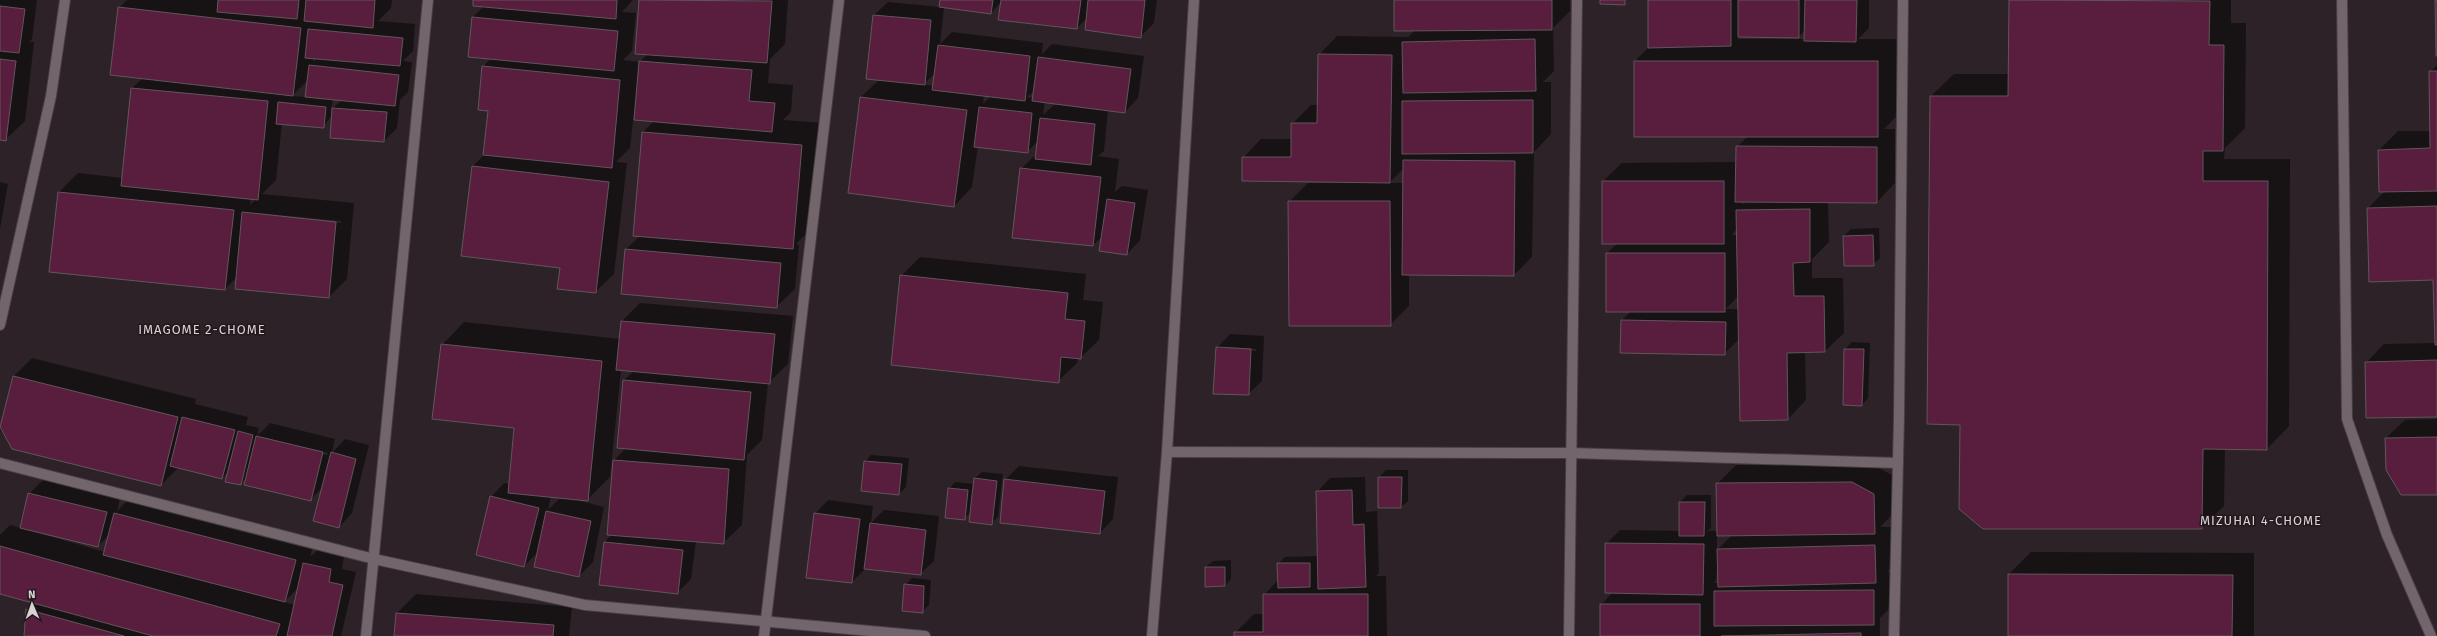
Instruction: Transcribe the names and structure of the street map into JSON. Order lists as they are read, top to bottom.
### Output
{
  "districts": ["IMAGOME 2-CHOME", "MIZUHAI 4-CHOME"],
  "north": "top"
}
